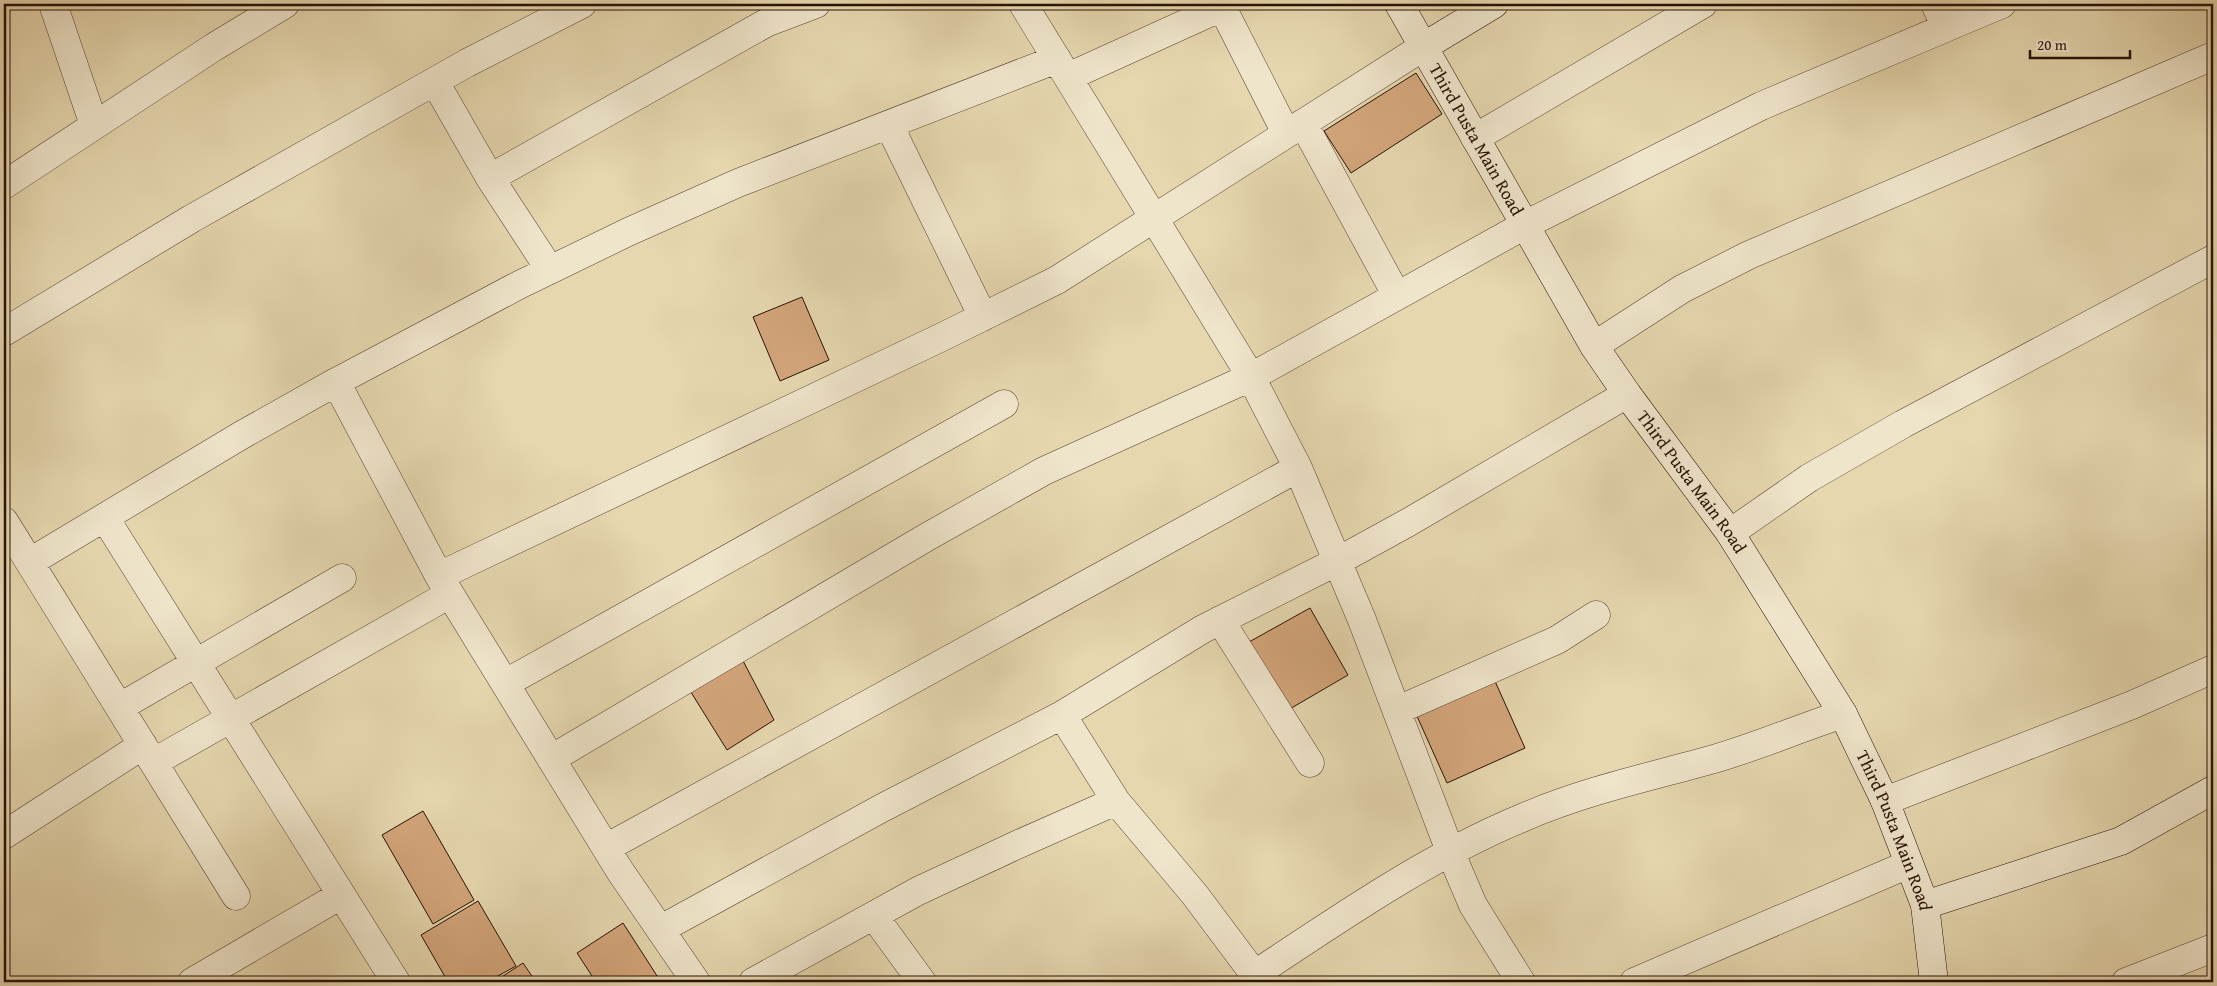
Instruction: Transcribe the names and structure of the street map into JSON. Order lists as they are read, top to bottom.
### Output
{
  "streets": {
    "street": ["Third Pusta Main Road"]
  },
  "scale_bar": "20 m"
}
